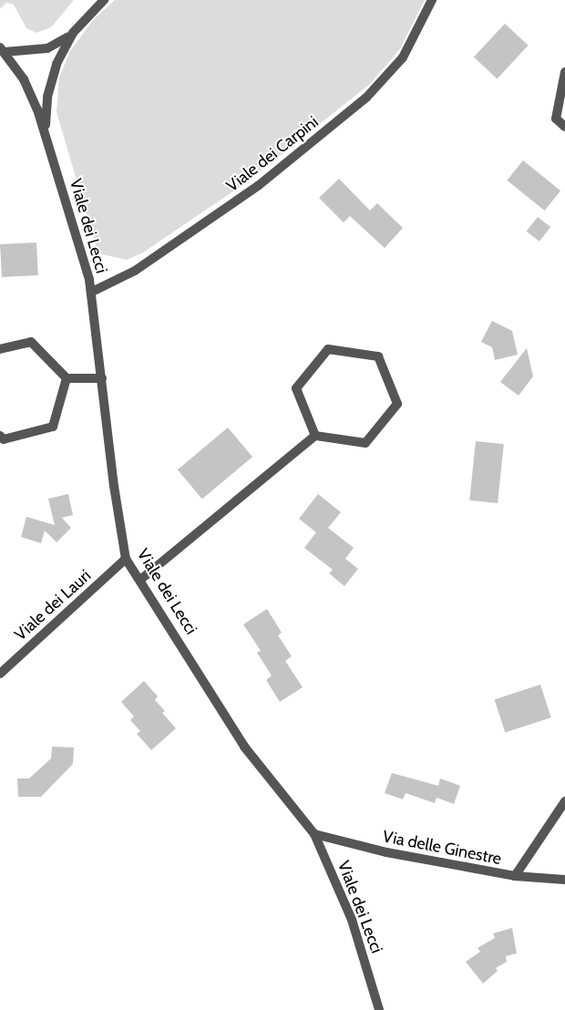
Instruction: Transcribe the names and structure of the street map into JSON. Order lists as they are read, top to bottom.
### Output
{
  "streets": {
    "street": [
      "Viale dei Carpini",
      "Viale dei Lecci",
      "Viale dei Lauri",
      "Via delle Ginestre"
    ]
  },
  "crossings": [
    ["Viale dei Carpini", "Viale dei Lecci"],
    ["Viale dei Lecci", "Viale dei Lauri"],
    ["Viale dei Lecci", "Via delle Ginestre"]
  ]
}
